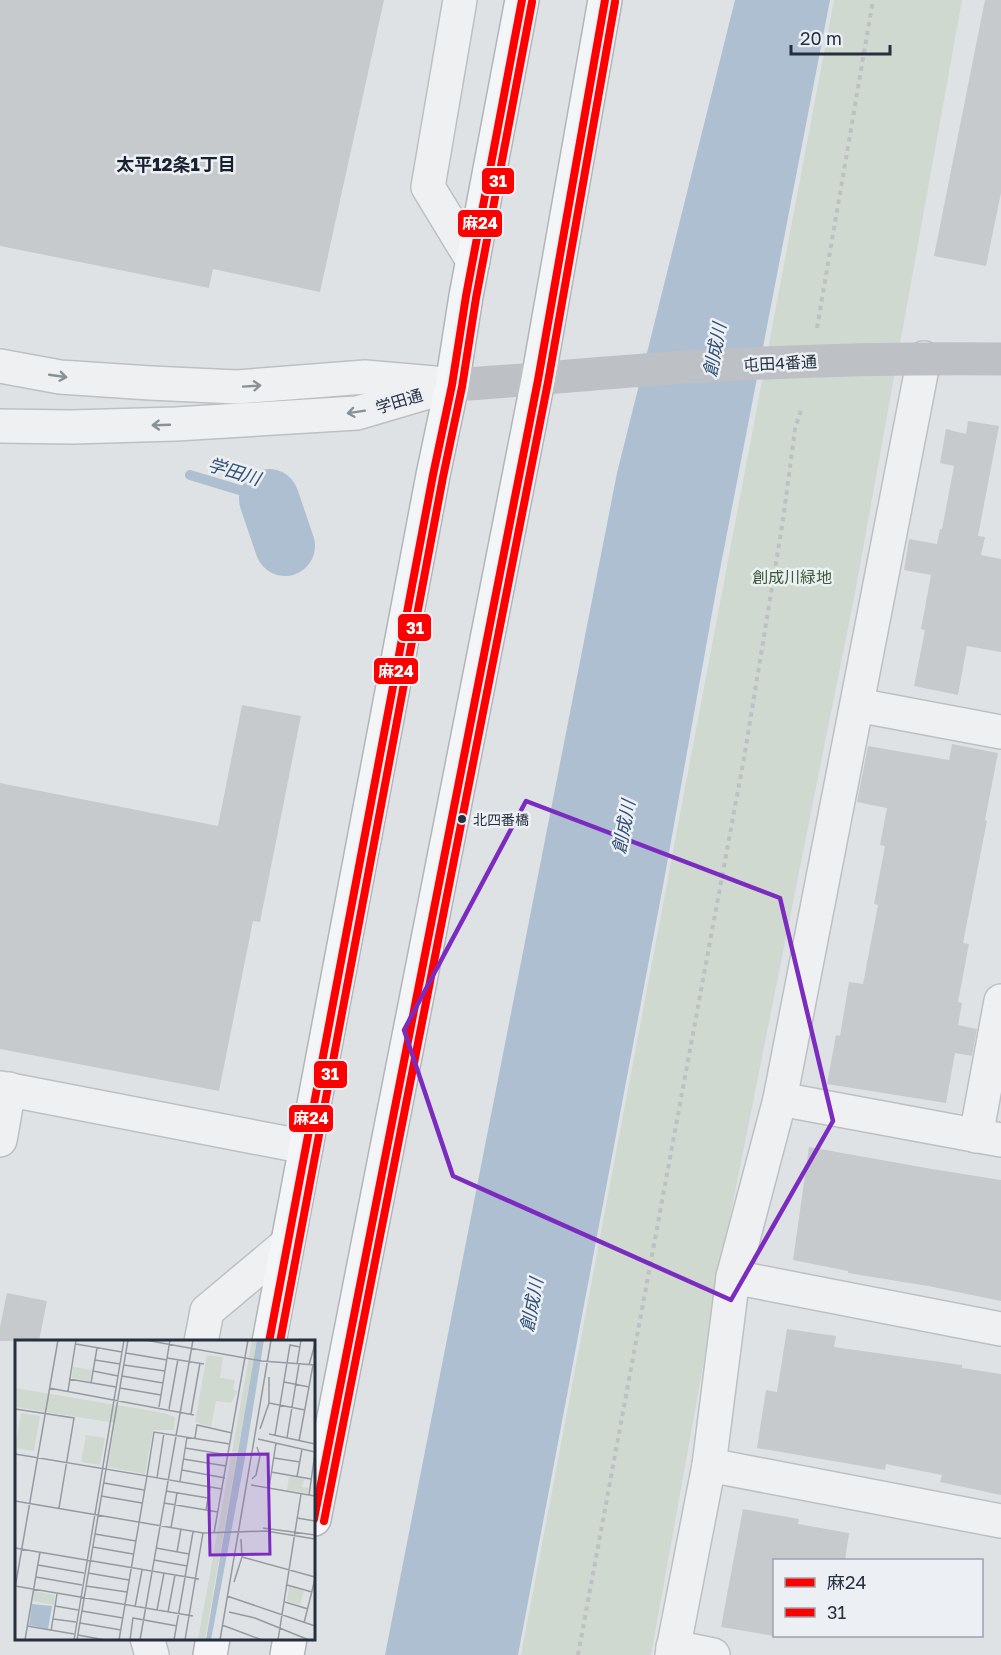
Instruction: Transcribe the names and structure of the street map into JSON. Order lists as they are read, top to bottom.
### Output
{
  "streets": {
    "street": ["屯田4番通", "学田通"]
  },
  "crossings": [
    ["屯田4番通", "学田通"]
  ],
  "districts": ["太平12条1丁目"],
  "water": ["創成川", "学田川"],
  "parks": ["創成川緑地"],
  "places": ["北四番橋"],
  "lines": ["transit line 麻24", "transit line 31"],
  "legend": ["麻24", "31"],
  "scale_bar": "20 m"
}
